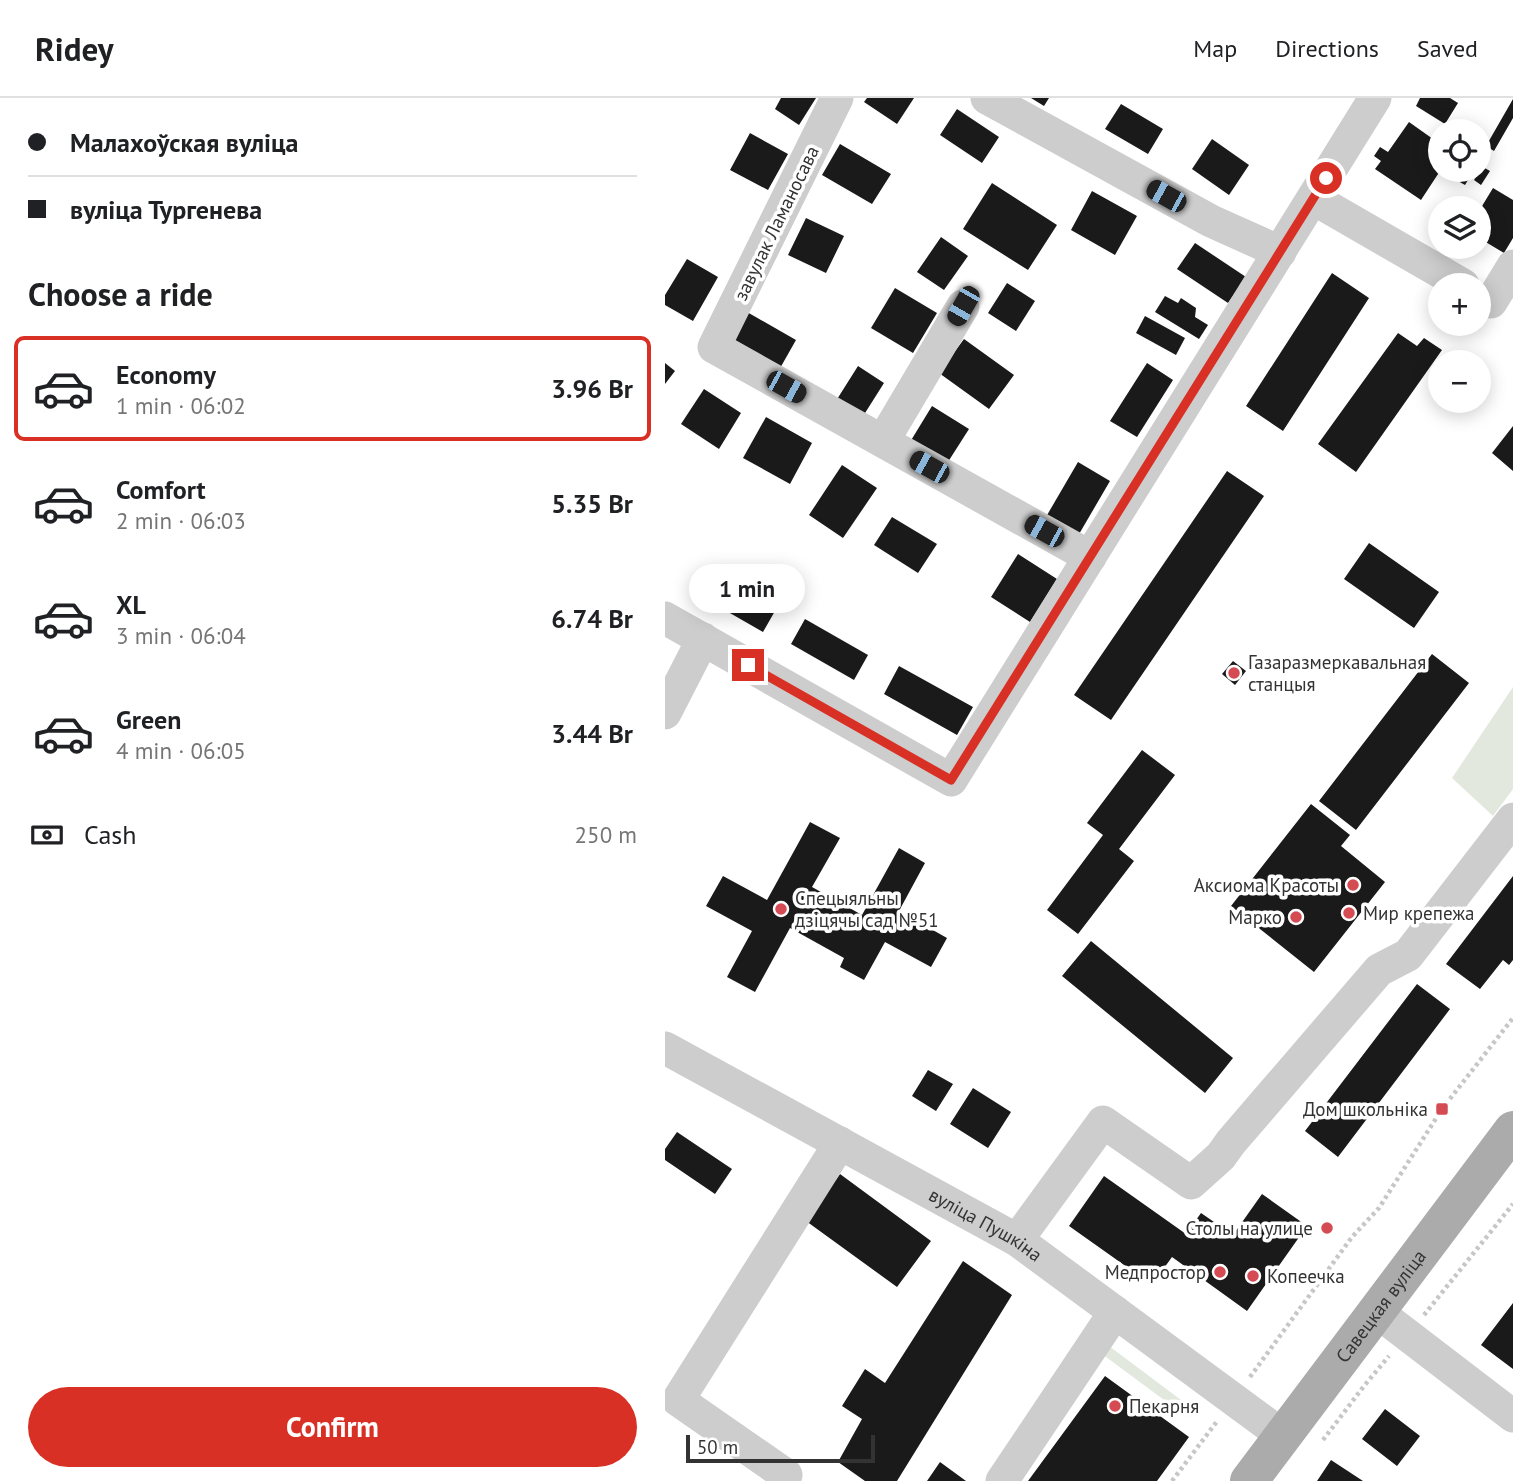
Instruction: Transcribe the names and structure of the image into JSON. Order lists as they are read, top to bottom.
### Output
{
  "streets": {
    "main road": ["Савецкая вуліца"],
    "street": ["завулак Ламаносава", "вуліца Пушкіна"]
  },
  "crossings": [
    ["вуліца Пушкіна", "Савецкая вуліца"]
  ],
  "places": {
    "other": [
      "Газаразмеркавальная станцыя",
      "Аксиома Красоты",
      "Спецыяльны дзіцячы сад №51",
      "Мир крепежа",
      "Марко",
      "Столы на улице",
      "Медпростор",
      "Копеечка",
      "Пекарня"
    ],
    "transit": ["Дом школьніка"]
  },
  "scale_bar": "50 m",
  "page": {
    "header": "Ridey",
    "nav": ["Map", "Directions", "Saved"],
    "banner": ["Малахоўская вуліца", "вуліца Тургенева"],
    "map_buttons": ["+", "−"],
    "heading": "Choose a ride",
    "list": [
      {
        "name": "Economy",
        "note": "1 min · 06:02",
        "value": "3.96 Br"
      },
      {
        "name": "Comfort",
        "note": "2 min · 06:03",
        "value": "5.35 Br"
      },
      {
        "name": "XL",
        "note": "3 min · 06:04",
        "value": "6.74 Br"
      },
      {
        "name": "Green",
        "note": "4 min · 06:05",
        "value": "3.44 Br"
      }
    ],
    "bubble": "1 min",
    "pay": ["Cash", "250 m"],
    "buttons": "Confirm",
    "scale": "50 m"
  }
}
